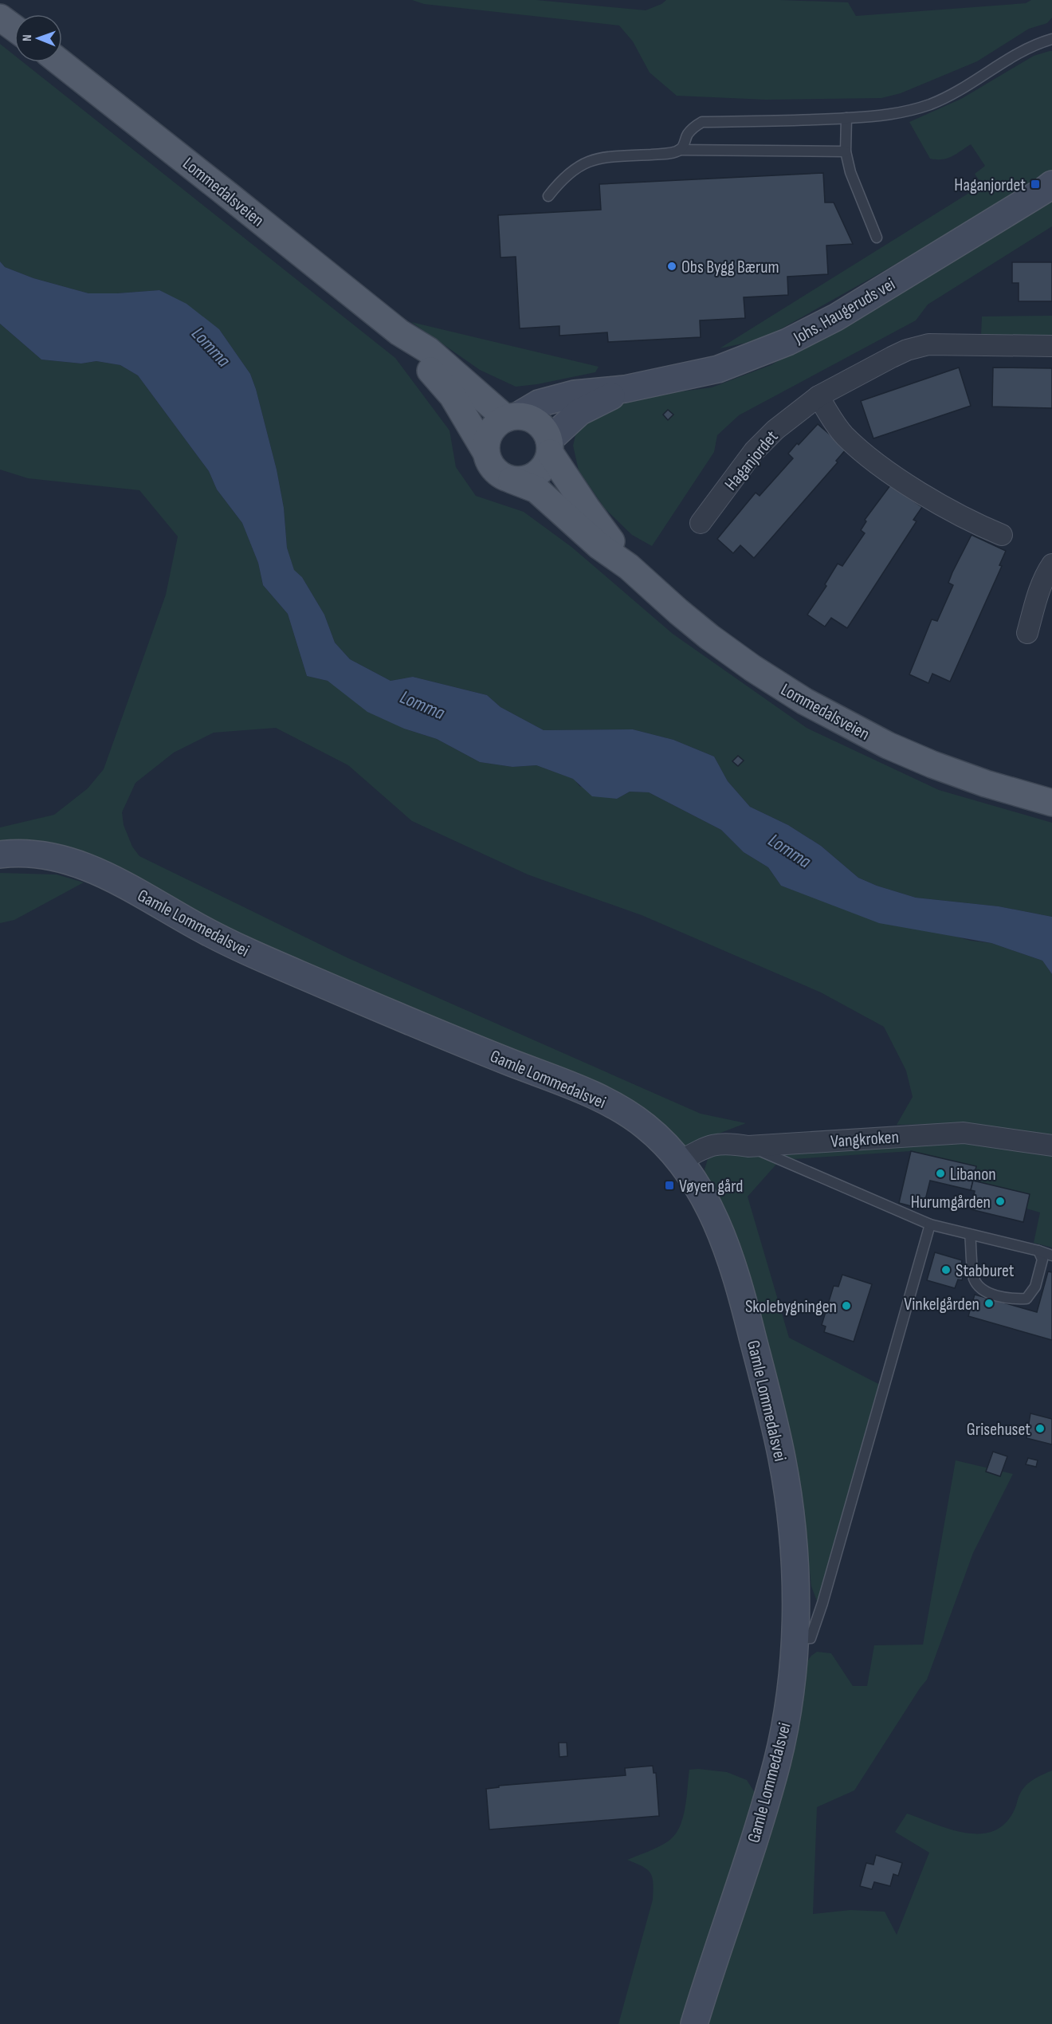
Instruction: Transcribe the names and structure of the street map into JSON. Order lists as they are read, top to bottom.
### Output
{
  "streets": {
    "main road": ["Lommedalsveien"],
    "street": [
      "Johs. Haugeruds vei",
      "Haganjordet",
      "Gamle Lommedalsvei",
      "Vangkroken"
    ]
  },
  "crossings": [
    ["Lommedalsveien", "Johs. Haugeruds vei"],
    ["Gamle Lommedalsvei", "Vangkroken"]
  ],
  "water": ["Lomma"],
  "places": {
    "transit": ["Haganjordet", "Vøyen gård"],
    "other": [
      "Obs Bygg Bærum",
      "Libanon",
      "Hurumgården",
      "Stabburet",
      "Vinkelgården",
      "Skolebygningen",
      "Grisehuset"
    ]
  },
  "north": "left"
}
